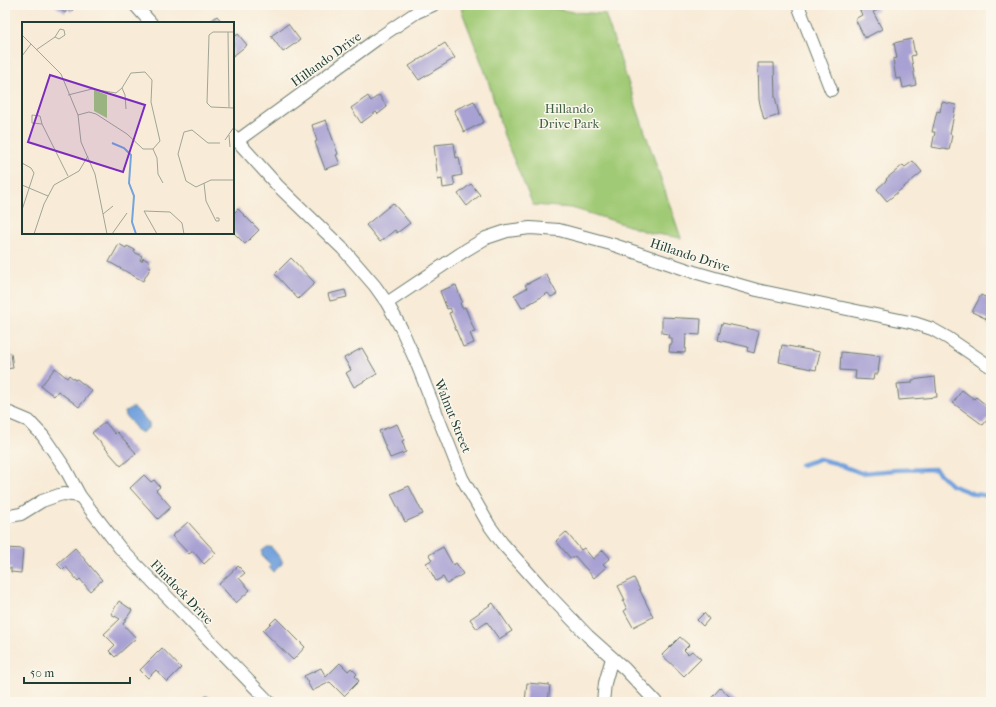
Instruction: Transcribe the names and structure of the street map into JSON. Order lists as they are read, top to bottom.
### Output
{
  "streets": {
    "street": ["Hillando Drive", "Walnut Street", "Flintlock Drive"]
  },
  "crossings": [
    ["Hillando Drive", "Walnut Street"]
  ],
  "parks": ["Hillando Drive Park"],
  "scale_bar": "50 m"
}
